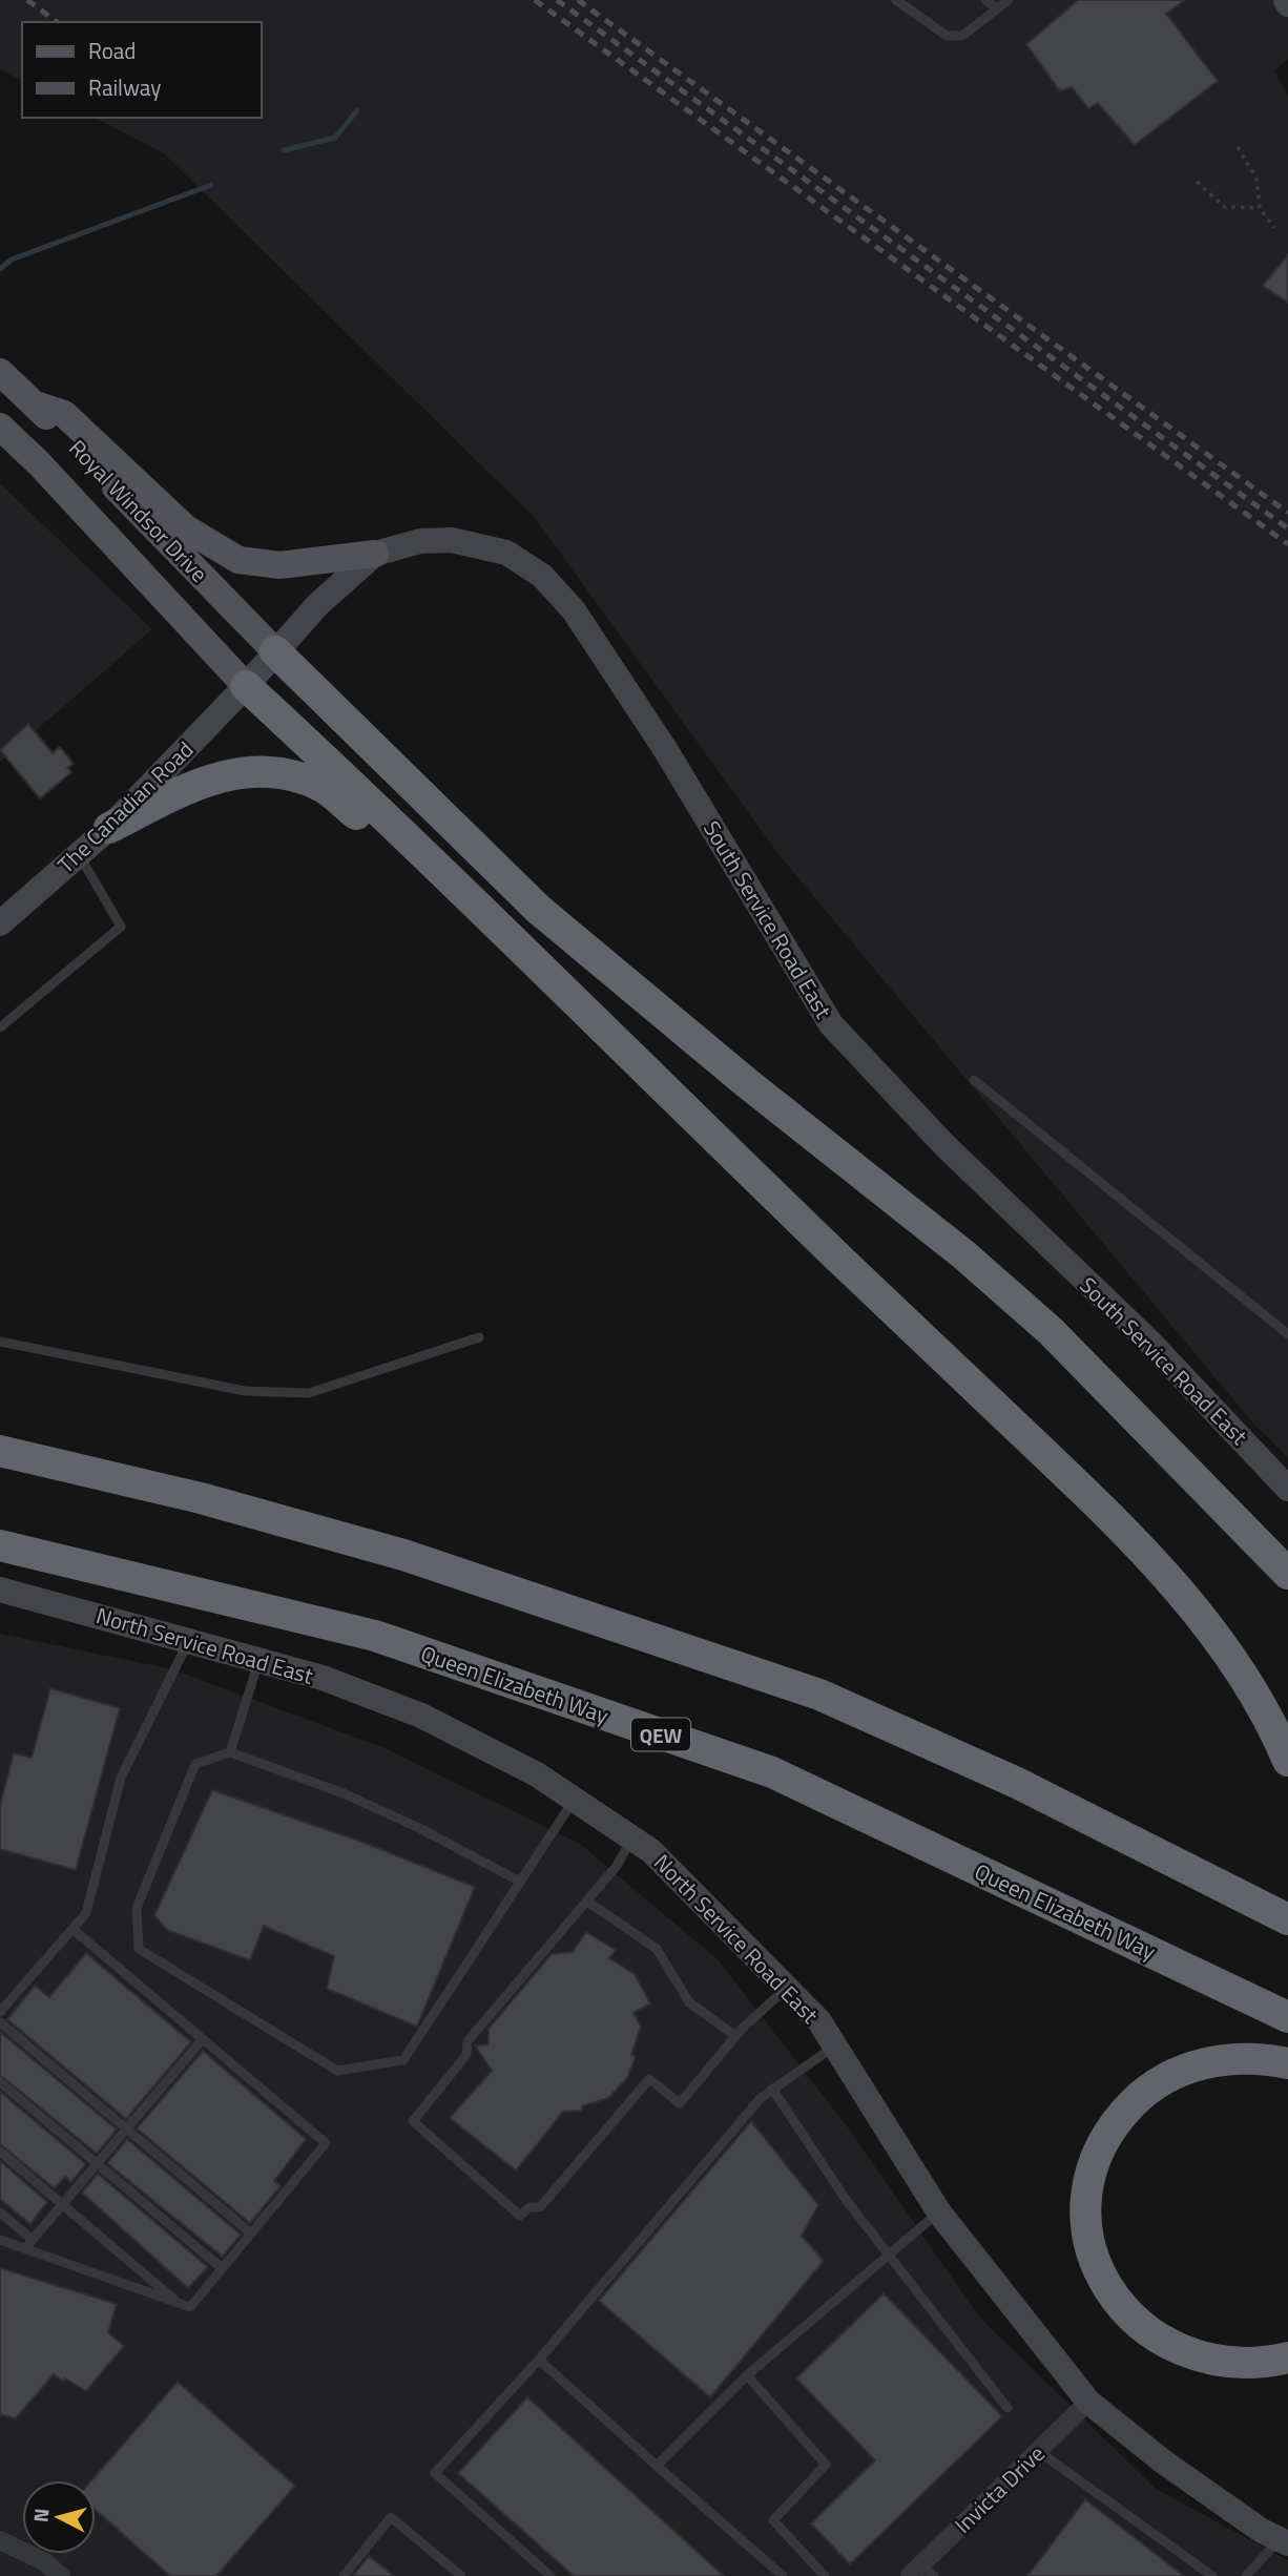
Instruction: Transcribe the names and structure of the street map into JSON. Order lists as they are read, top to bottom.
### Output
{
  "streets": {
    "highway": ["Queen Elizabeth Way", "QEW"],
    "main road": ["Royal Windsor Drive"],
    "street": [
      "The Canadian Road",
      "South Service Road East",
      "North Service Road East",
      "Invicta Drive"
    ]
  },
  "crossings": [
    ["Royal Windsor Drive", "The Canadian Road"],
    ["Royal Windsor Drive", "South Service Road East"],
    ["The Canadian Road", "South Service Road East"],
    ["North Service Road East", "Invicta Drive"]
  ],
  "legend": ["Road", "Railway"],
  "north": "left"
}
